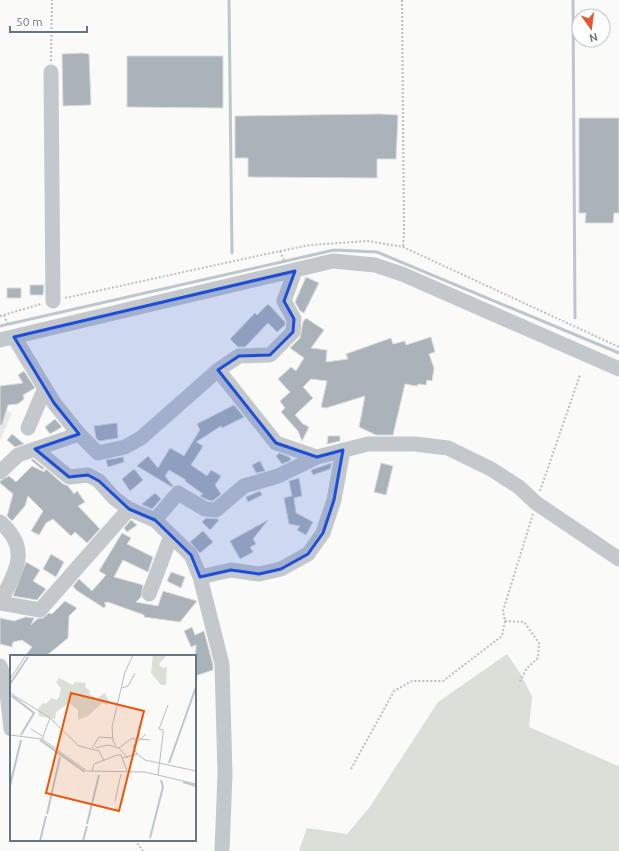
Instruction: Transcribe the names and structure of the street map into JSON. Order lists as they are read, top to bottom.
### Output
{
  "scale_bar": "50 m",
  "north": "bottom"
}
